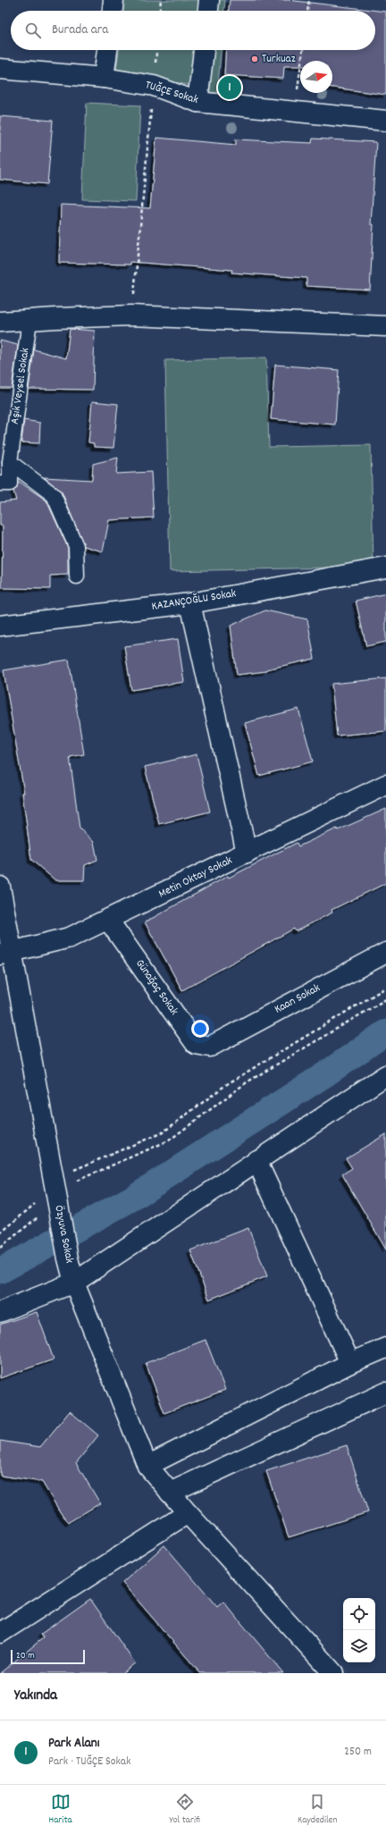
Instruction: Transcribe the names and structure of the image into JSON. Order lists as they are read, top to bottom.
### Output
{
  "streets": {
    "street": [
      "TUĞÇE Sokak",
      "KAZANÇOĞLU Sokak",
      "Metin Oktay Sokak",
      "Günağaç Sokak",
      "Kaan Sokak",
      "Özyuva Sokak"
    ],
    "lane": ["Aşık Veysel Sokak"]
  },
  "crossings": [
    ["Metin Oktay Sokak", "Günağaç Sokak"],
    ["Metin Oktay Sokak", "Özyuva Sokak"],
    ["Günağaç Sokak", "Kaan Sokak"]
  ],
  "places": ["Turkuaz"],
  "scale_bar": "20 m",
  "north": "right",
  "page": {
    "search": "Burada ara",
    "pins": "1",
    "scale": "20 m",
    "heading": "Yakında",
    "list": [
      {
        "mark": "1",
        "name": "Park Alanı",
        "note": "Park · TUĞÇE Sokak",
        "value": "250 m"
      }
    ],
    "nav": ["Harita", "Yol tarifi", "Kaydedilen"]
  }
}
